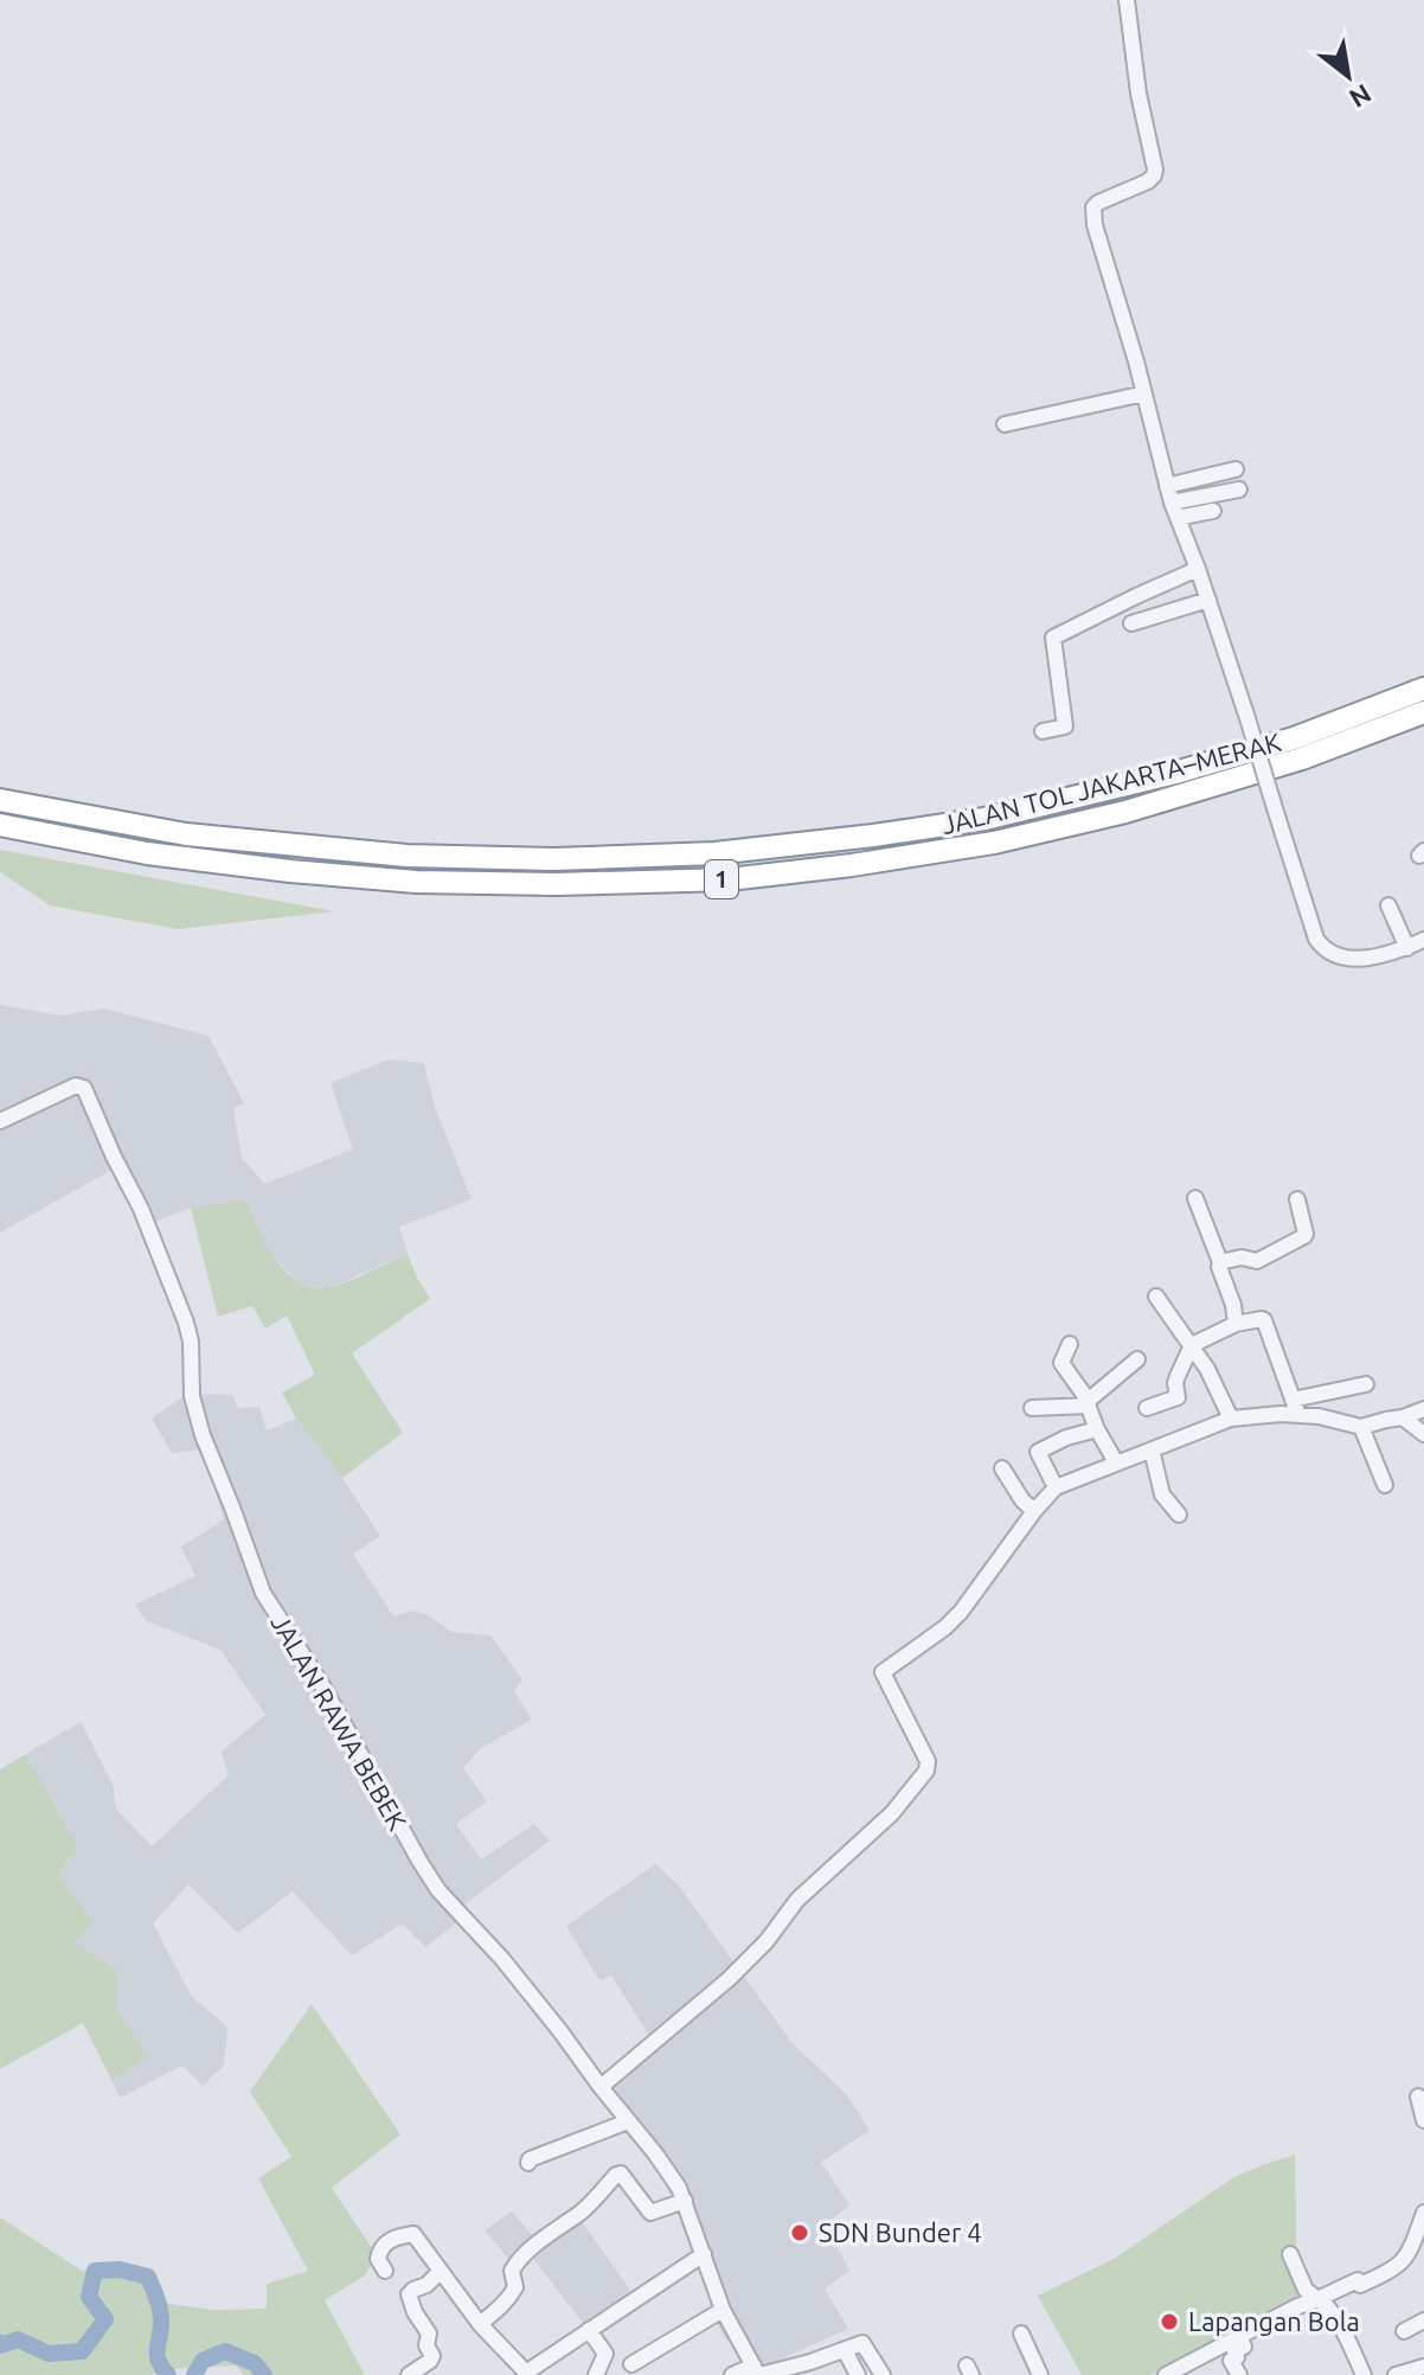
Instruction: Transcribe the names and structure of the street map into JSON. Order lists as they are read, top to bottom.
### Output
{
  "streets": {
    "highway": ["JALAN TOL JAKARTA–MERAK", "1"],
    "street": ["JALAN RAWA BEBEK"]
  },
  "places": ["SDN Bunder 4", "Lapangan Bola"],
  "north": "bottom right"
}
